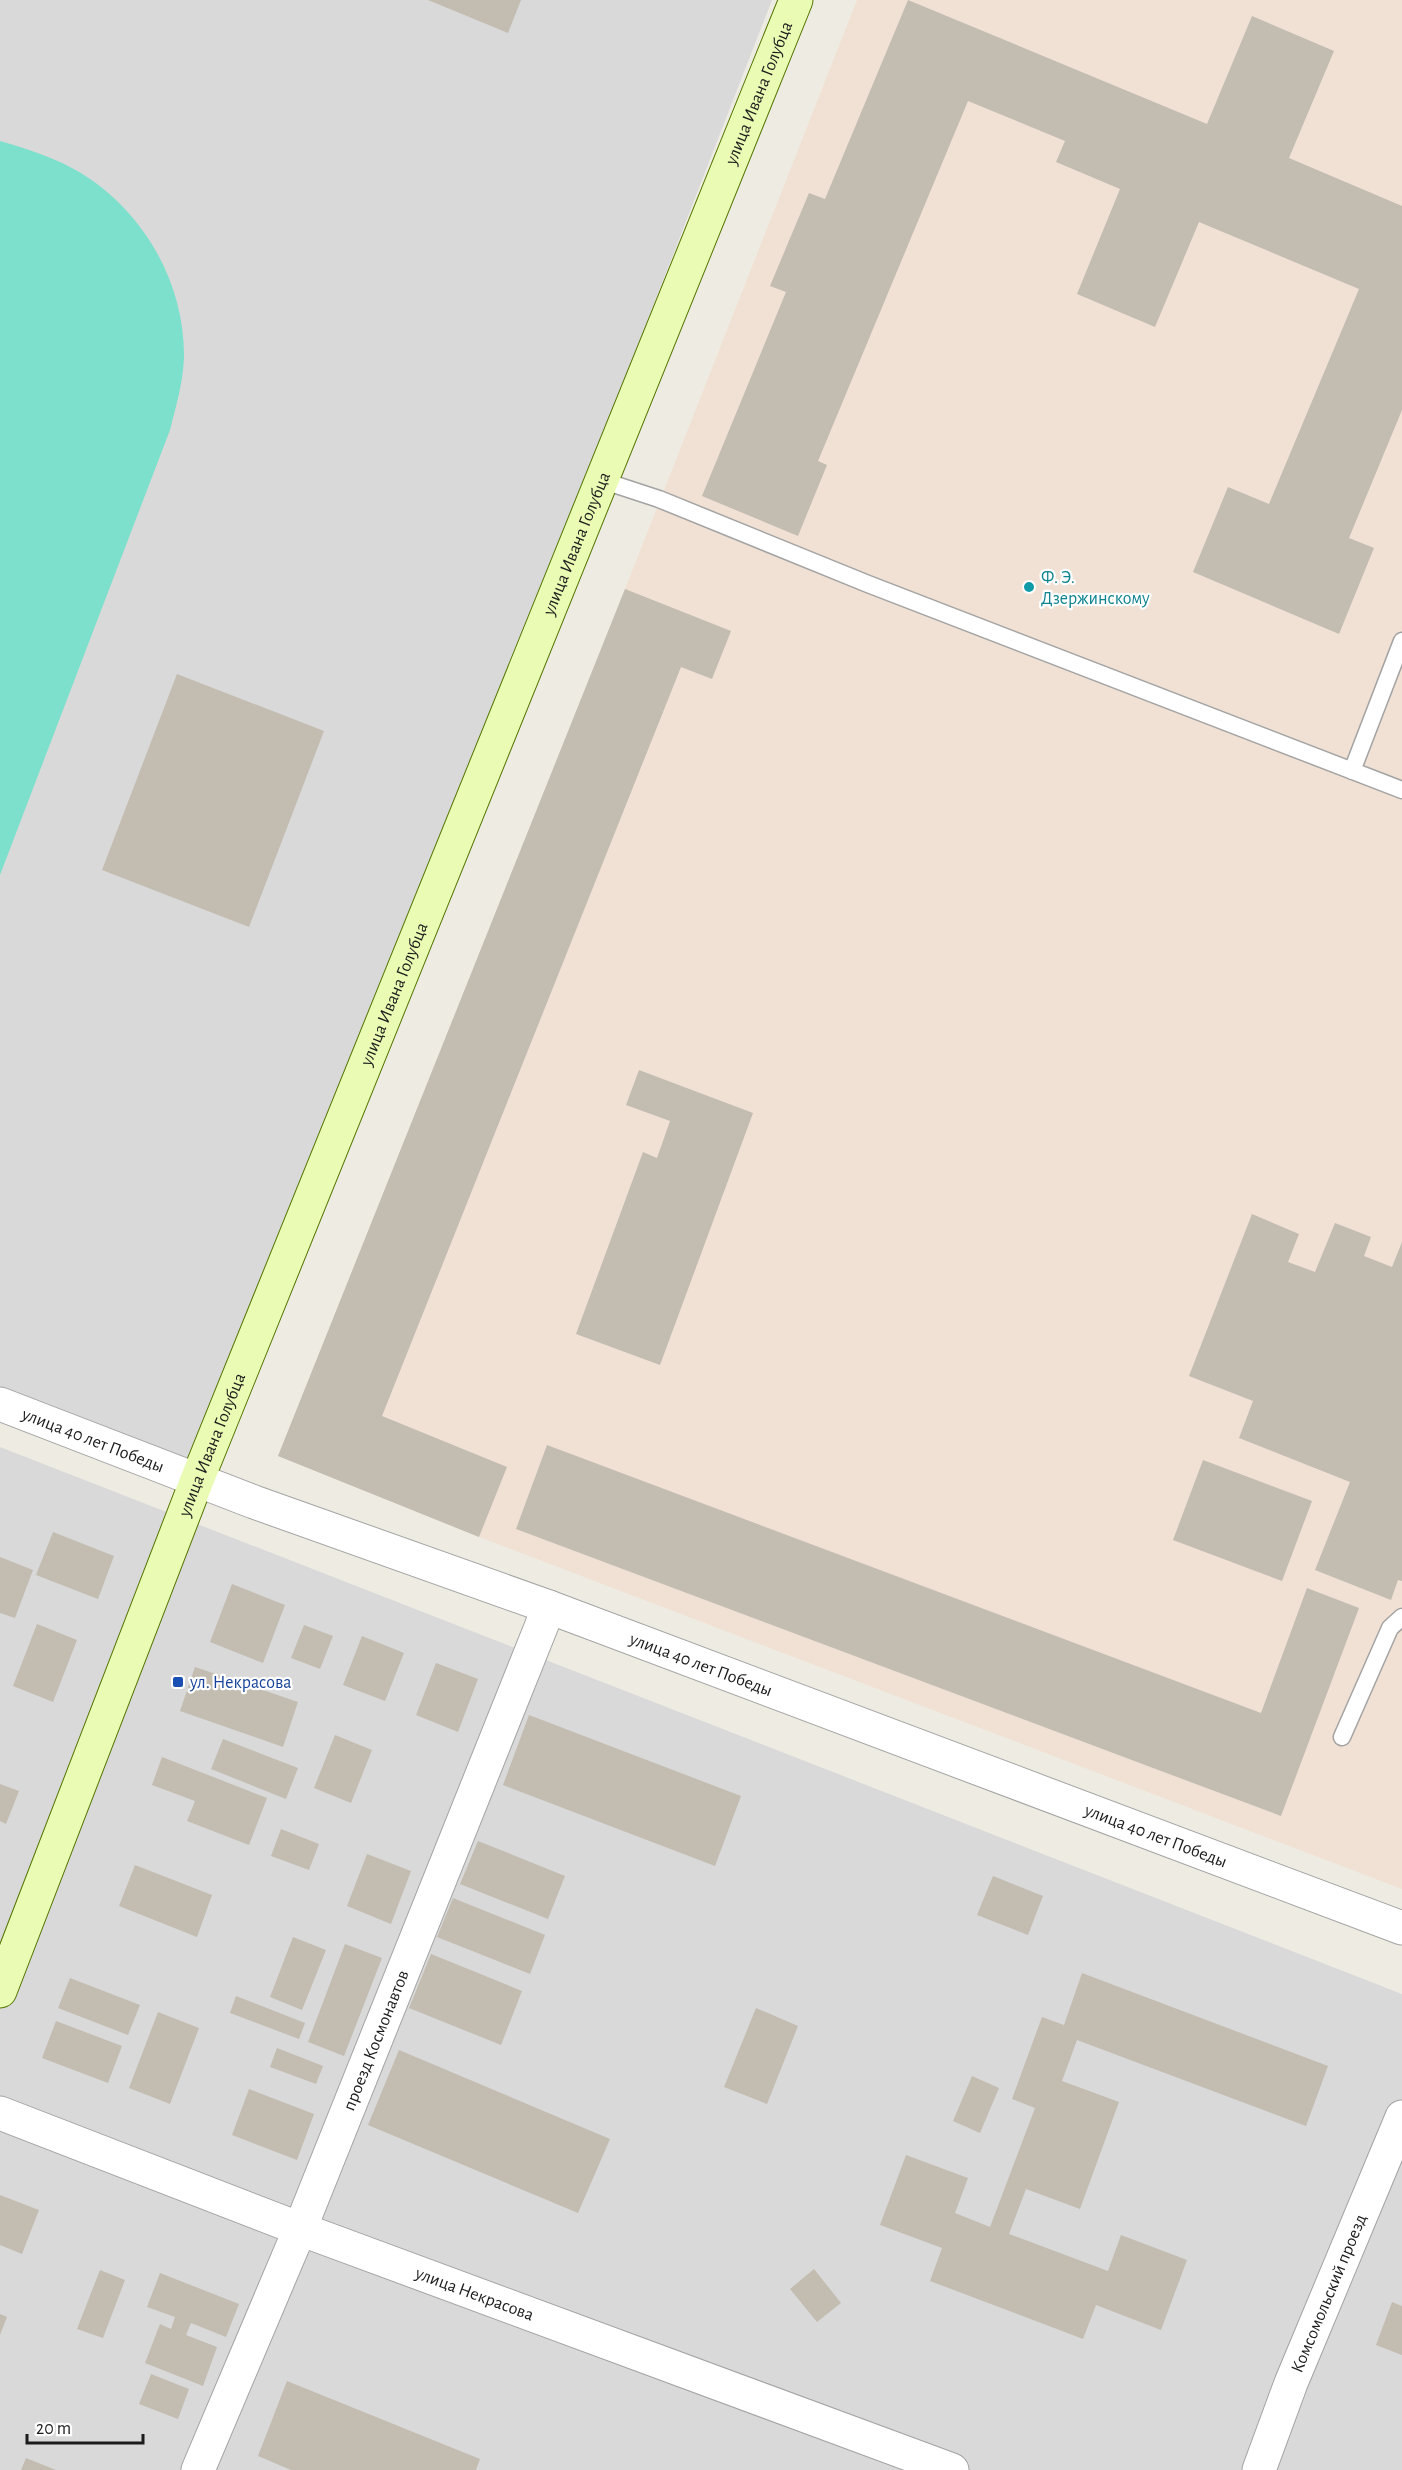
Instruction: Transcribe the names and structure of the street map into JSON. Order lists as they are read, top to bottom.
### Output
{
  "streets": {
    "street": [
      "улица Ивана Голубца",
      "улица 40 лет Победы",
      "проезд Космонавтов",
      "Комсомольский проезд",
      "улица Некрасова"
    ]
  },
  "crossings": [
    ["улица Ивана Голубца", "улица 40 лет Победы"],
    ["улица 40 лет Победы", "проезд Космонавтов"],
    ["проезд Космонавтов", "улица Некрасова"]
  ],
  "places": {
    "other": ["Ф. Э. Дзержинскому"],
    "transit": ["ул. Некрасова"]
  },
  "scale_bar": "20 m"
}
